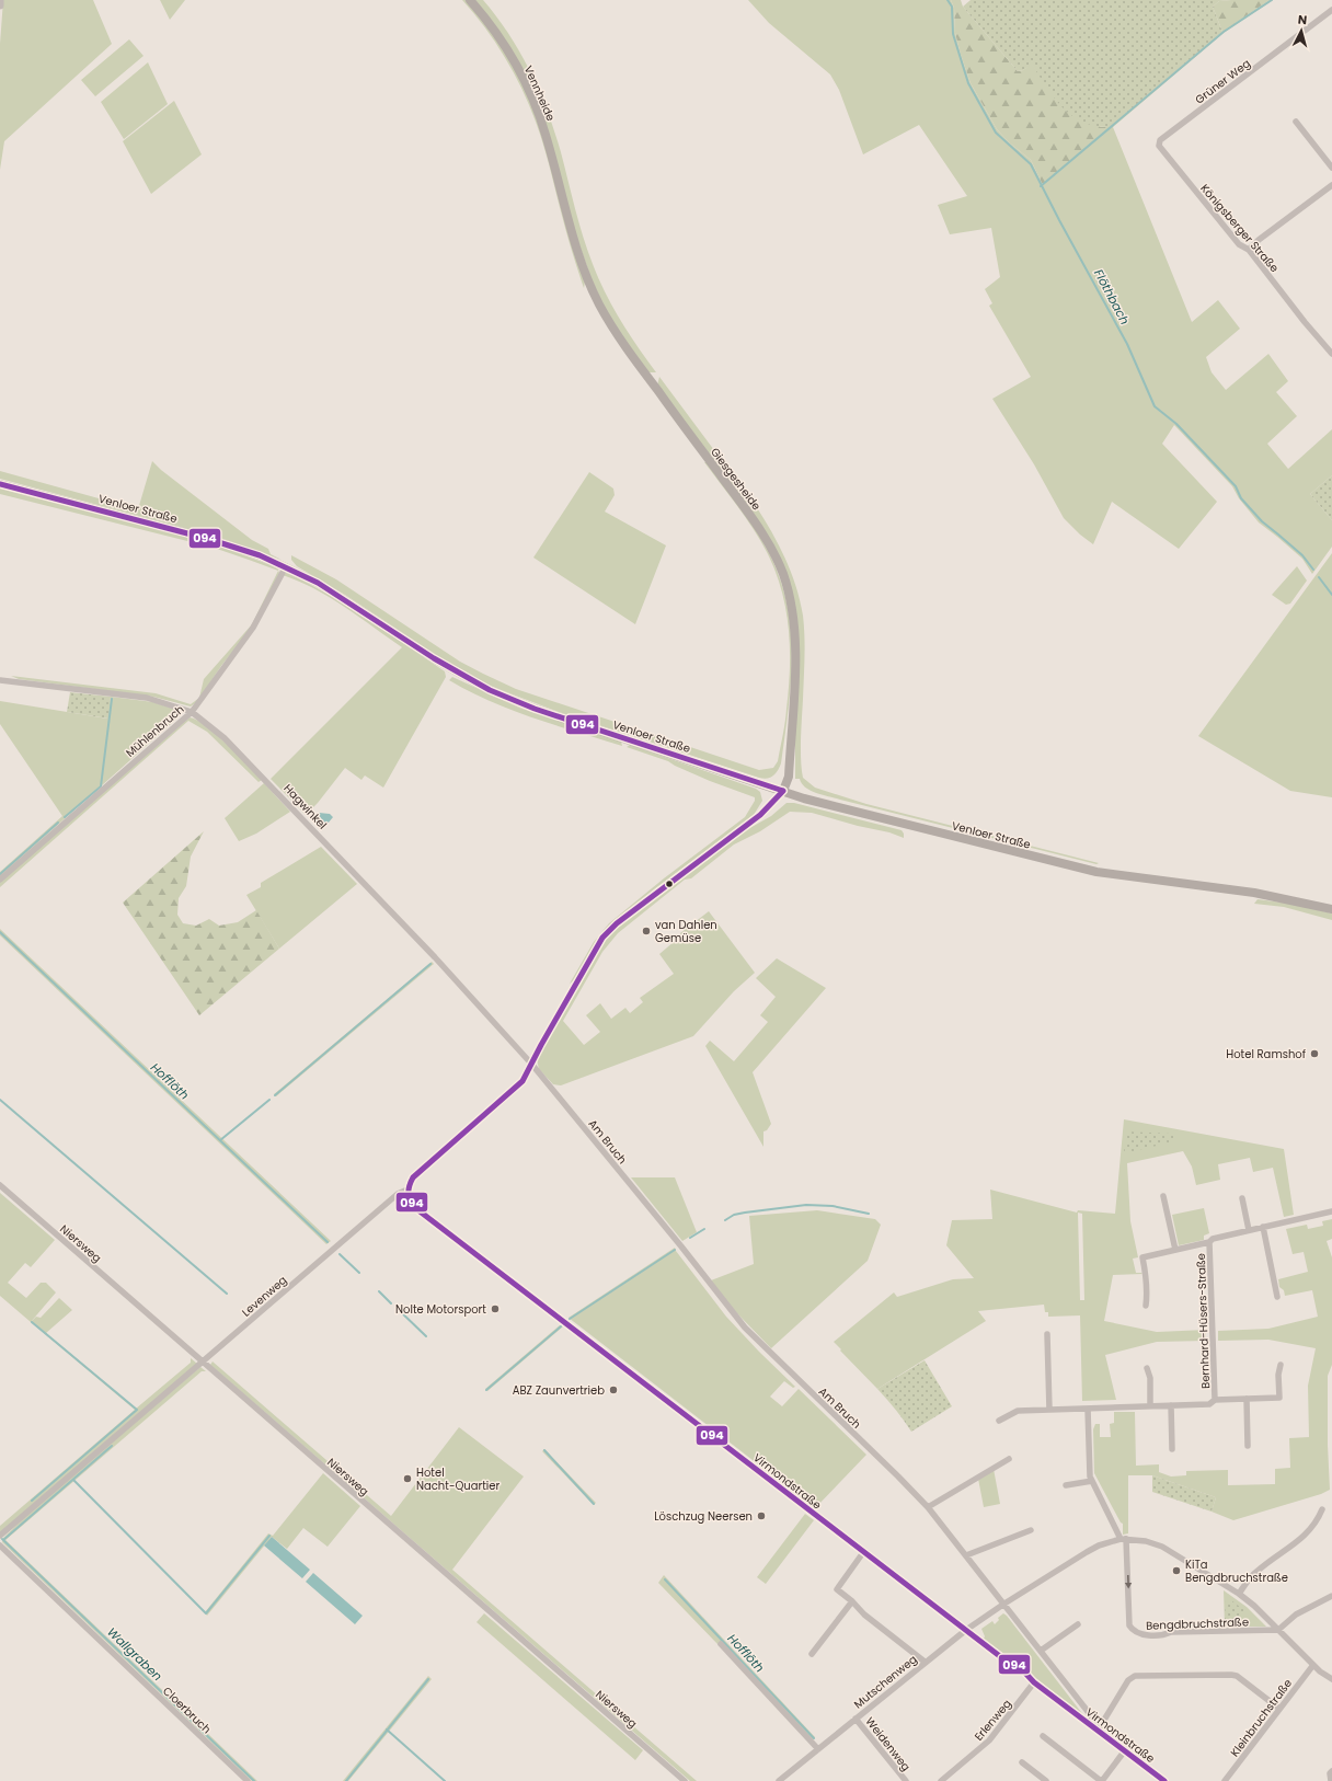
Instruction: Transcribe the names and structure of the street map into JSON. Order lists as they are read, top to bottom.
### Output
{
  "streets": {
    "main road": ["Vennheide", "Giesgesheide", "Venloer Straße"],
    "street": [
      "Grüner Weg",
      "Königsberger Straße",
      "Mühlenbruch",
      "Hagwinkel",
      "Am Bruch",
      "Niersweg",
      "Levenweg",
      "Bernhard-Hüsers-Straße",
      "Virmondstraße",
      "Bengdbruchstraße",
      "Mutschenweg",
      "Cloerbruch",
      "Kleinbruchstraße",
      "Erlenweg",
      "Weidenweg"
    ]
  },
  "crossings": [
    ["Grüner Weg", "Königsberger Straße"],
    ["Vennheide", "Giesgesheide"],
    ["Giesgesheide", "Venloer Straße"],
    ["Venloer Straße", "Mühlenbruch"],
    ["Mühlenbruch", "Hagwinkel"],
    ["Hagwinkel", "Am Bruch"],
    ["Hagwinkel", "Levenweg"],
    ["Am Bruch", "Levenweg"],
    ["Am Bruch", "Virmondstraße"],
    ["Am Bruch", "Bengdbruchstraße"],
    ["Niersweg", "Levenweg"],
    ["Levenweg", "Virmondstraße"],
    ["Virmondstraße", "Bengdbruchstraße"],
    ["Virmondstraße", "Mutschenweg"],
    ["Virmondstraße", "Erlenweg"],
    ["Bengdbruchstraße", "Mutschenweg"],
    ["Bengdbruchstraße", "Kleinbruchstraße"],
    ["Mutschenweg", "Weidenweg"]
  ],
  "water": ["Flöthbach", "Hofflöth", "Wallgraben"],
  "places": [
    "van Dahlen Gemüse",
    "Hotel Ramshof",
    "Nolte Motorsport",
    "ABZ Zaunvertrieb",
    "Hotel Nacht-Quartier",
    "Löschzug Neersen",
    "KiTa Bengdbruchstraße"
  ],
  "lines": ["transit line 094"],
  "north": "top"
}
